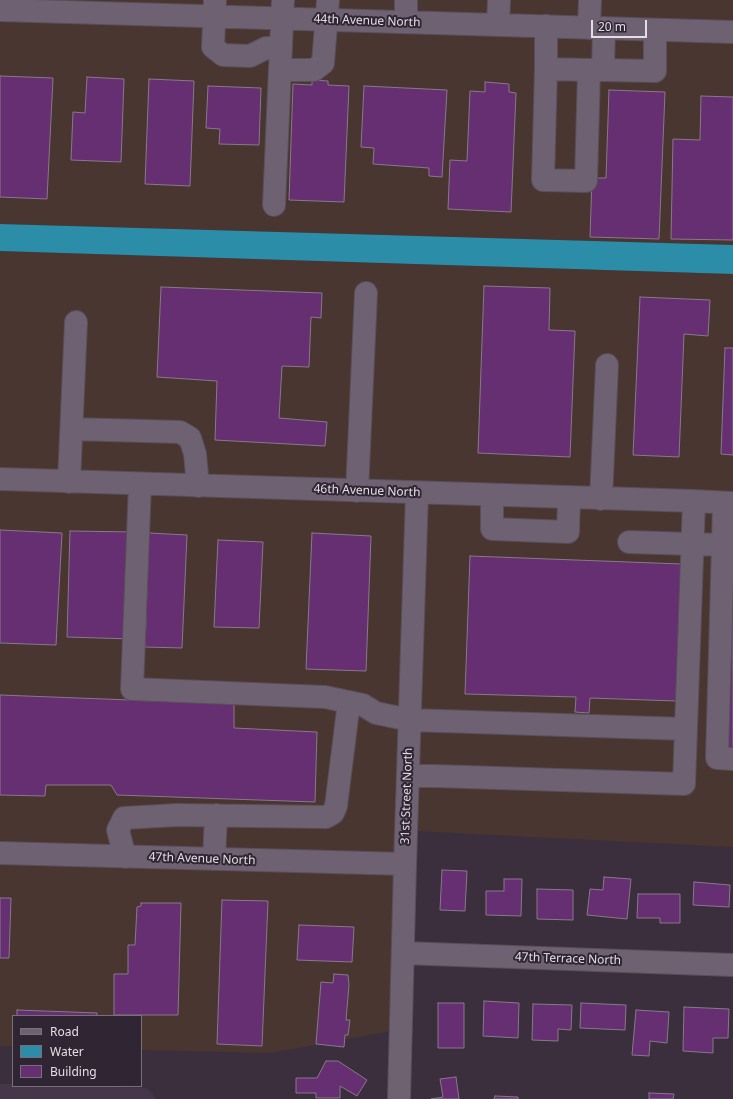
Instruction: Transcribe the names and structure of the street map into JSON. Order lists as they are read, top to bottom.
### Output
{
  "streets": {
    "street": [
      "44th Avenue North",
      "46th Avenue North",
      "31st Street North",
      "47th Avenue North",
      "47th Terrace North"
    ]
  },
  "crossings": [
    ["46th Avenue North", "31st Street North"],
    ["31st Street North", "47th Avenue North"],
    ["31st Street North", "47th Terrace North"]
  ],
  "legend": ["Road", "Water", "Building"],
  "scale_bar": "20 m"
}
